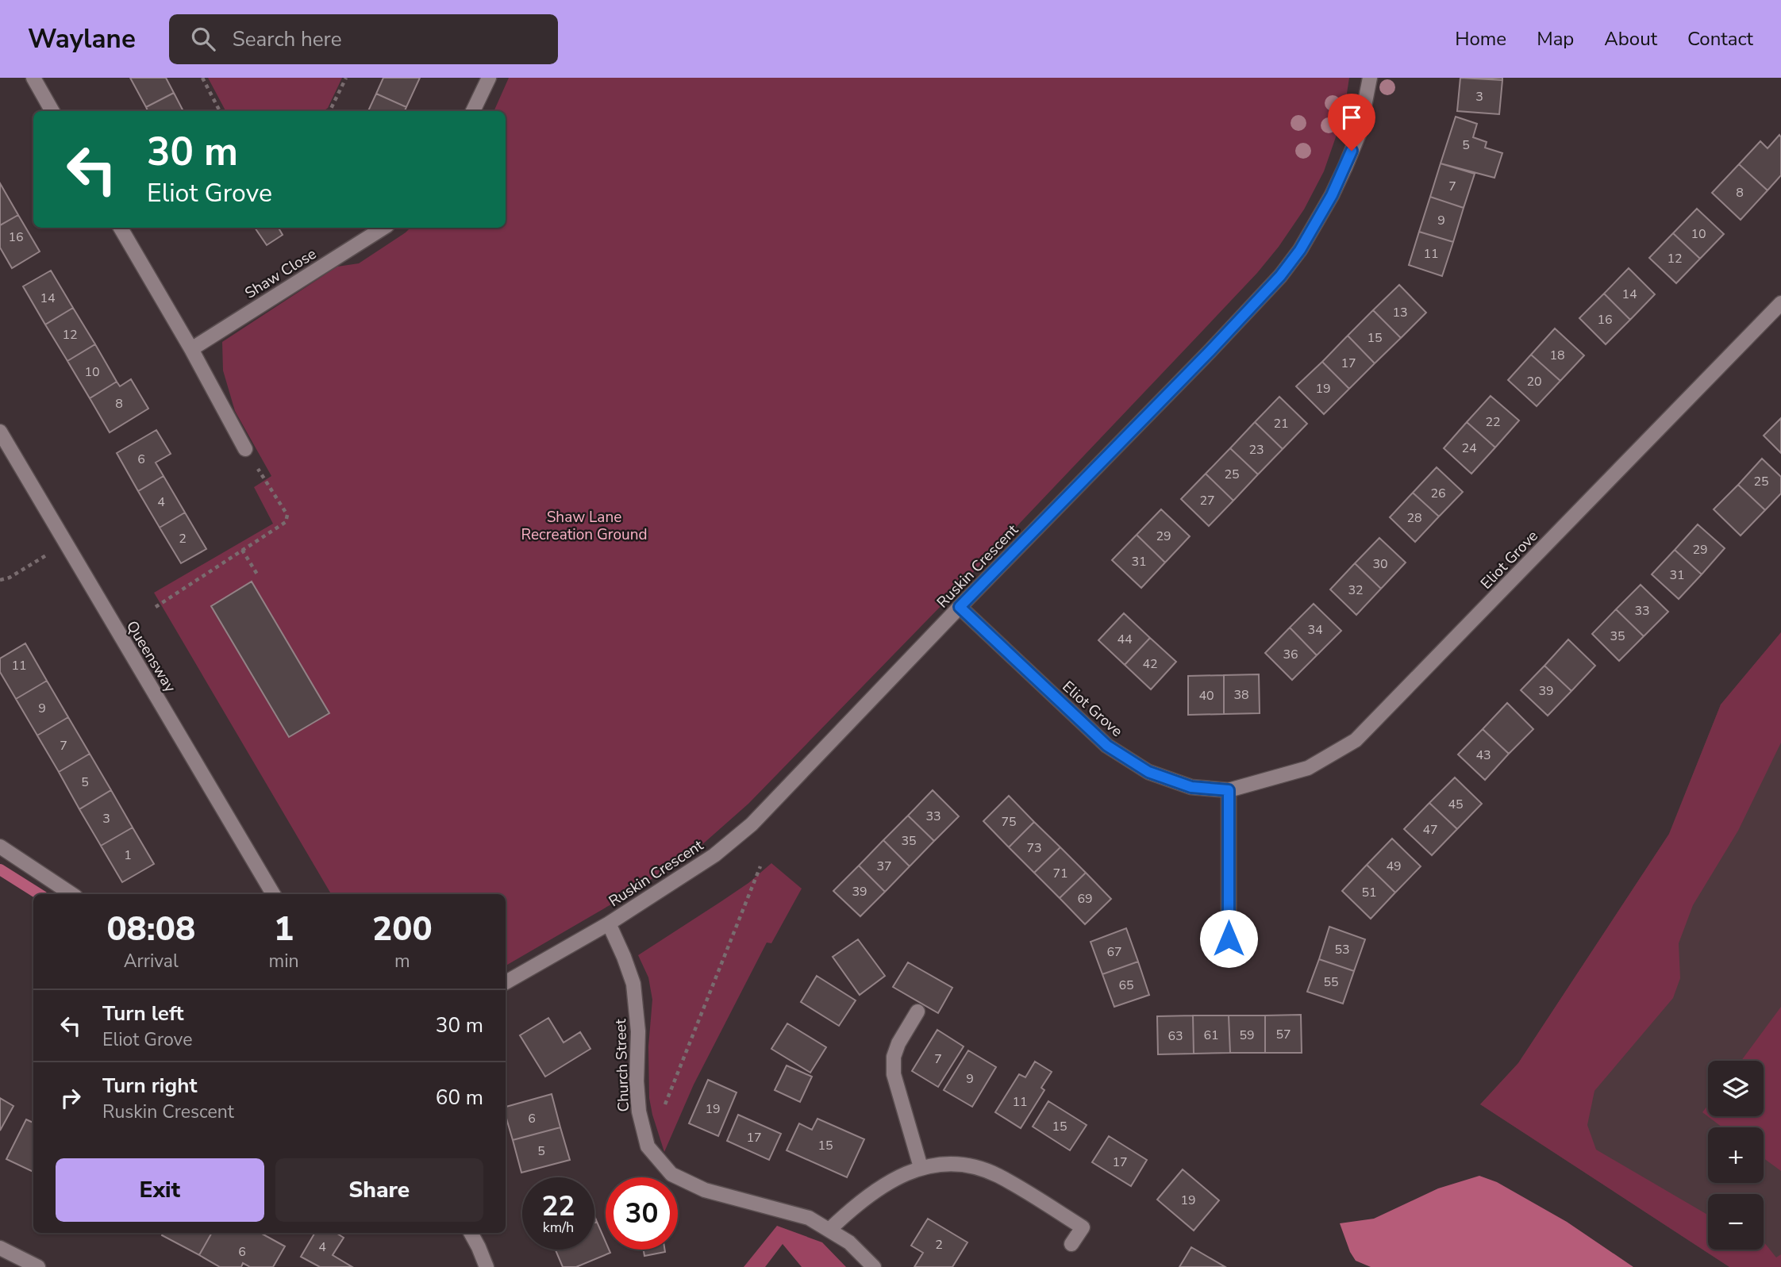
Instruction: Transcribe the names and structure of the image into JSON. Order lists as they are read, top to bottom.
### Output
{
  "streets": {
    "street": [
      "Shaw Close",
      "Eliot Grove",
      "Ruskin Crescent",
      "Queensway",
      "Church Street"
    ]
  },
  "crossings": [
    ["Eliot Grove", "Ruskin Crescent"],
    ["Ruskin Crescent", "Church Street"]
  ],
  "parks": ["Shaw Lane Recreation Ground"],
  "house_numbers": [
    "3",
    "5",
    "7",
    "8",
    "9",
    "10",
    "16",
    "11",
    "12",
    "14",
    "14",
    "13",
    "16",
    "12",
    "15",
    "18",
    "17",
    "10",
    "20",
    "19",
    "8",
    "22",
    "21",
    "24",
    "23",
    "6",
    "25",
    "25",
    "26",
    "27",
    "4",
    "28",
    "29",
    "2",
    "29",
    "31",
    "30",
    "31",
    "32",
    "33",
    "34",
    "35",
    "44",
    "36",
    "42",
    "11",
    "39",
    "38",
    "40",
    "9",
    "7",
    "43",
    "5",
    "45",
    "33",
    "3",
    "75",
    "47",
    "35",
    "73",
    "1",
    "37",
    "49",
    "71",
    "39",
    "51",
    "69",
    "53",
    "67",
    "55",
    "65",
    "57",
    "61",
    "59",
    "63",
    "7",
    "9",
    "11",
    "19",
    "6",
    "15",
    "17",
    "15",
    "5",
    "17",
    "19",
    "2",
    "4",
    "6"
  ],
  "page": {
    "header": "Waylane",
    "search": "Search here",
    "nav": [
      "Home",
      "Map",
      "About",
      "Contact"
    ],
    "turn": ["30 m", "Eliot Grove"],
    "eta": [
      "08:08",
      "Arrival",
      "1",
      "min",
      "200",
      "m"
    ],
    "list": [
      {
        "name": "Turn left",
        "note": "Eliot Grove",
        "value": "30 m"
      },
      {
        "name": "Turn right",
        "note": "Ruskin Crescent",
        "value": "60 m"
      }
    ],
    "map_buttons": ["+", "−"],
    "buttons": ["Exit", "Share"],
    "speed": "22 km/h",
    "limit": "30"
  }
}
